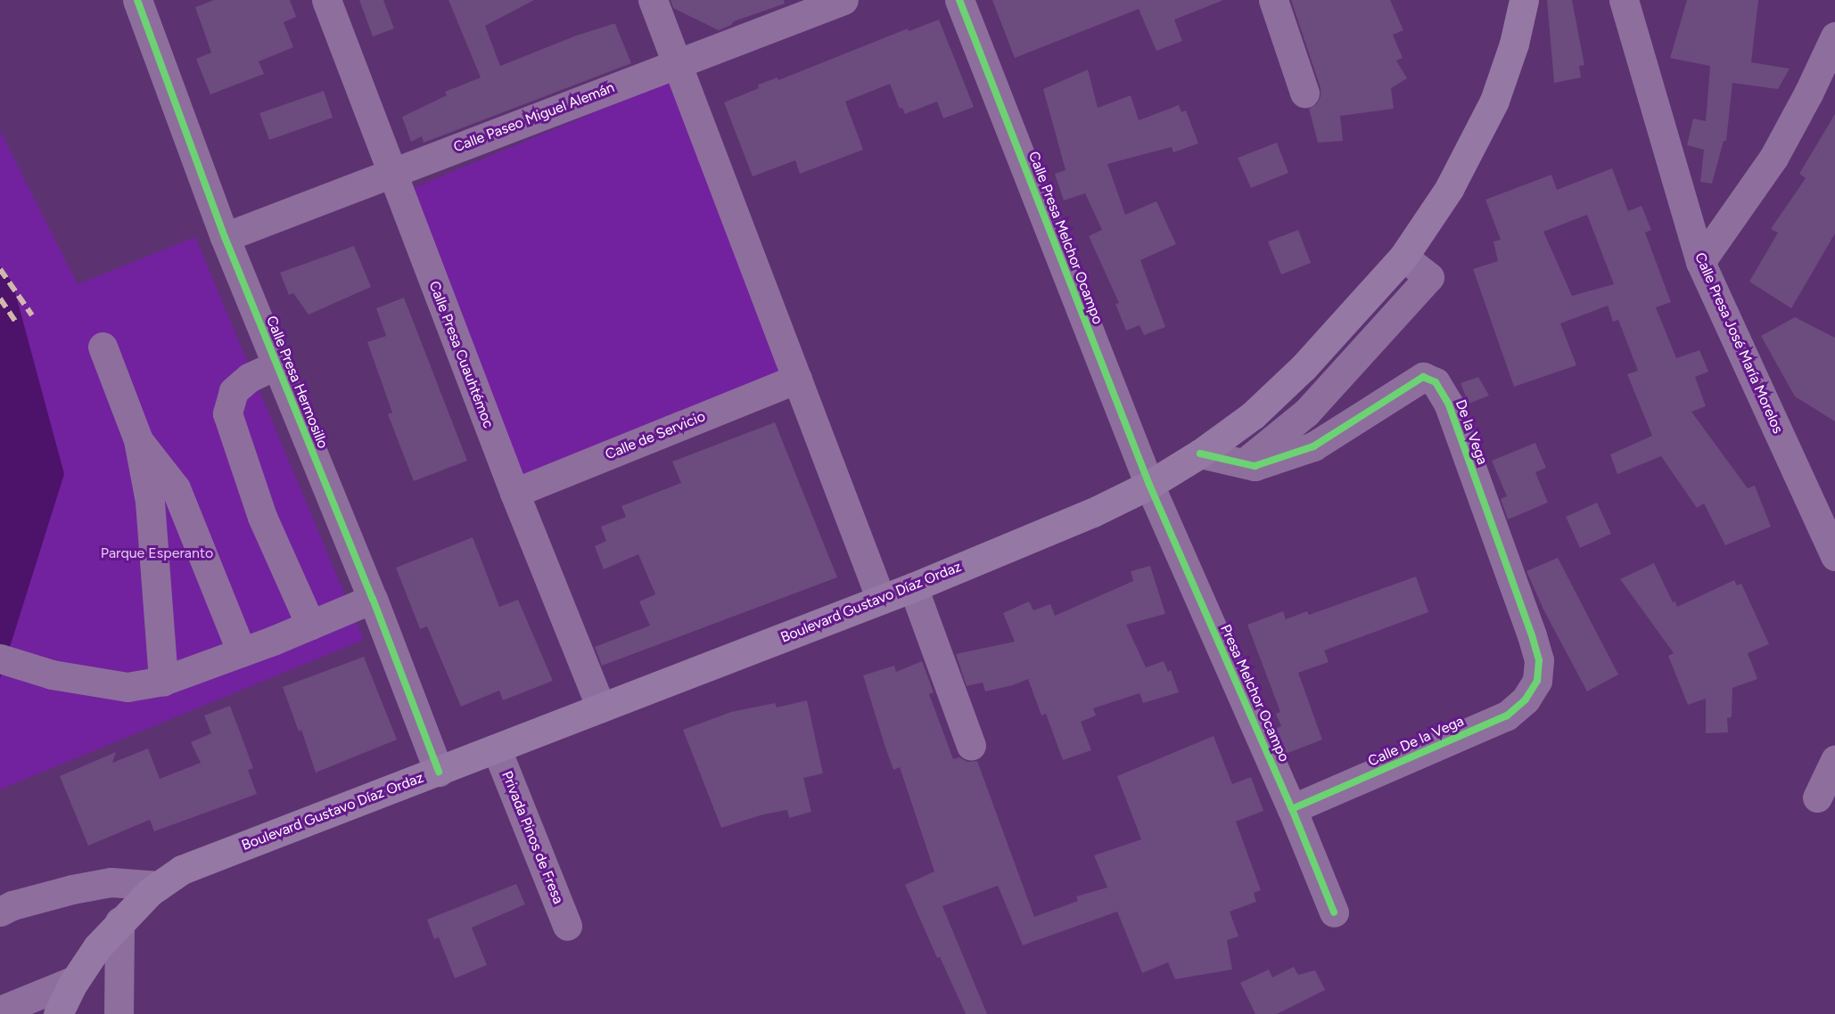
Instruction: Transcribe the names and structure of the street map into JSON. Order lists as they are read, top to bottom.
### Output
{
  "streets": {
    "main road": ["Boulevard Gustavo Díaz Ordaz"],
    "street": [
      "Calle Paseo Miguel Alemán",
      "Calle Presa Melchor Ocampo",
      "Calle Presa José María Morelos",
      "Calle Presa Cuauhtémoc",
      "Calle Presa Hermosillo",
      "De la Vega",
      "Calle de Servicio",
      "Presa Melchor Ocampo",
      "Calle De la Vega",
      "Privada Pinos de Fresa"
    ]
  },
  "crossings": [
    ["Calle Paseo Miguel Alemán", "Calle Presa Cuauhtémoc"],
    ["Calle Paseo Miguel Alemán", "Calle Presa Hermosillo"],
    ["Calle Presa Melchor Ocampo", "Boulevard Gustavo Díaz Ordaz"],
    ["Calle Presa Melchor Ocampo", "Presa Melchor Ocampo"],
    ["Calle Presa Cuauhtémoc", "Calle de Servicio"],
    ["Calle Presa Cuauhtémoc", "Boulevard Gustavo Díaz Ordaz"],
    ["Calle Presa Hermosillo", "Boulevard Gustavo Díaz Ordaz"],
    ["De la Vega", "Boulevard Gustavo Díaz Ordaz"],
    ["De la Vega", "Calle De la Vega"],
    ["Boulevard Gustavo Díaz Ordaz", "Presa Melchor Ocampo"],
    ["Boulevard Gustavo Díaz Ordaz", "Privada Pinos de Fresa"],
    ["Presa Melchor Ocampo", "Calle De la Vega"]
  ],
  "parks": ["Parque Esperanto"]
}
